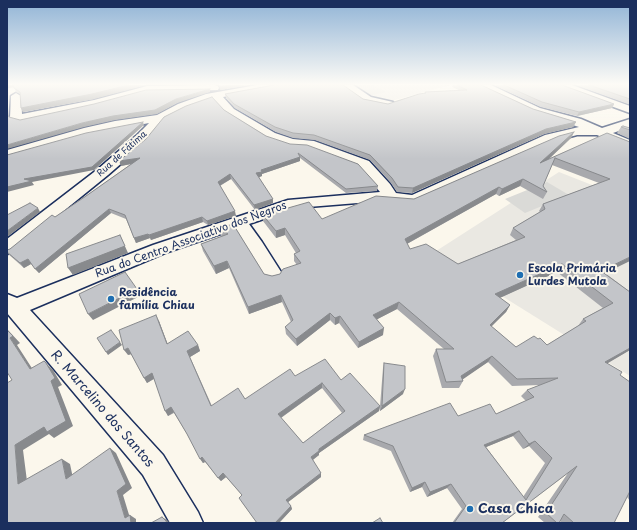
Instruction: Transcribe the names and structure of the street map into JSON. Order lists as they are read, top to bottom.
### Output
{
  "streets": {
    "street": ["Rua de Fátima", "Rua do Centro Associativo dos Negros", "R. Marcelino dos Santos"]
  },
  "crossings": [
    ["Rua do Centro Associativo dos Negros", "R. Marcelino dos Santos"]
  ],
  "places": ["Escola Primária Lurdes Mutola", "Residência família Chiau", "Casa Chica"]
}
